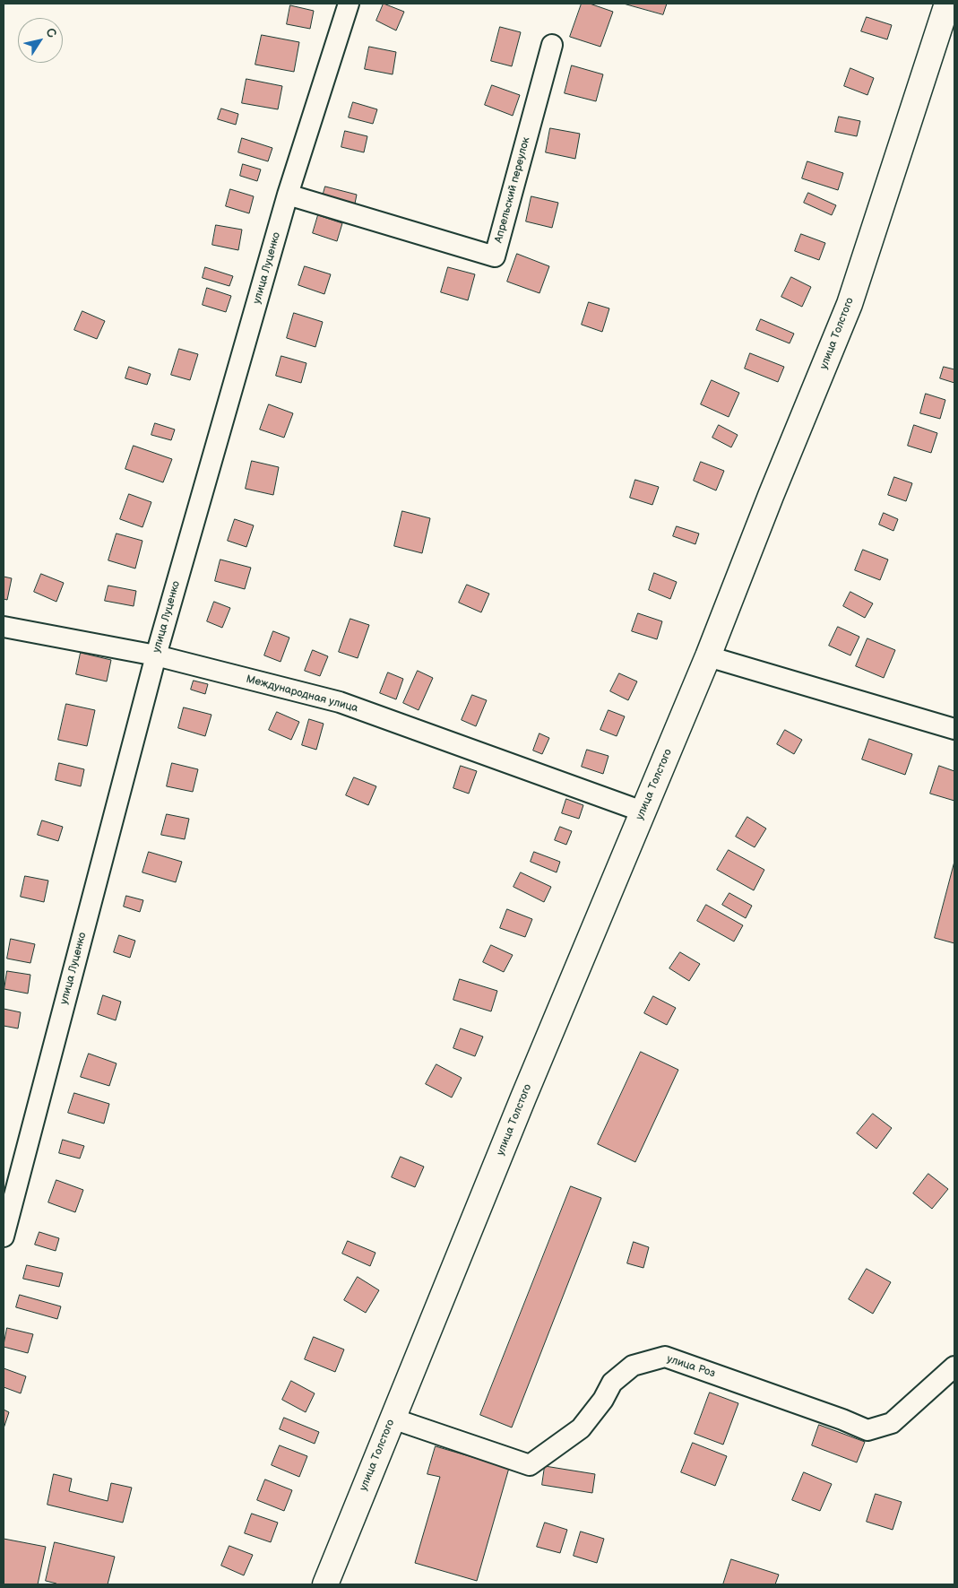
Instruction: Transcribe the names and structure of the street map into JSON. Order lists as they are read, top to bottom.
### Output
{
  "streets": {
    "main road": ["улица Толстого"],
    "street": [
      "Апрельский переулок",
      "улица Луценко",
      "Международная улица",
      "улица Роз"
    ]
  },
  "crossings": [
    ["Апрельский переулок", "улица Луценко"],
    ["улица Луценко", "Международная улица"],
    ["улица Толстого", "Международная улица"],
    ["улица Толстого", "улица Роз"]
  ],
  "north": "top right"
}
